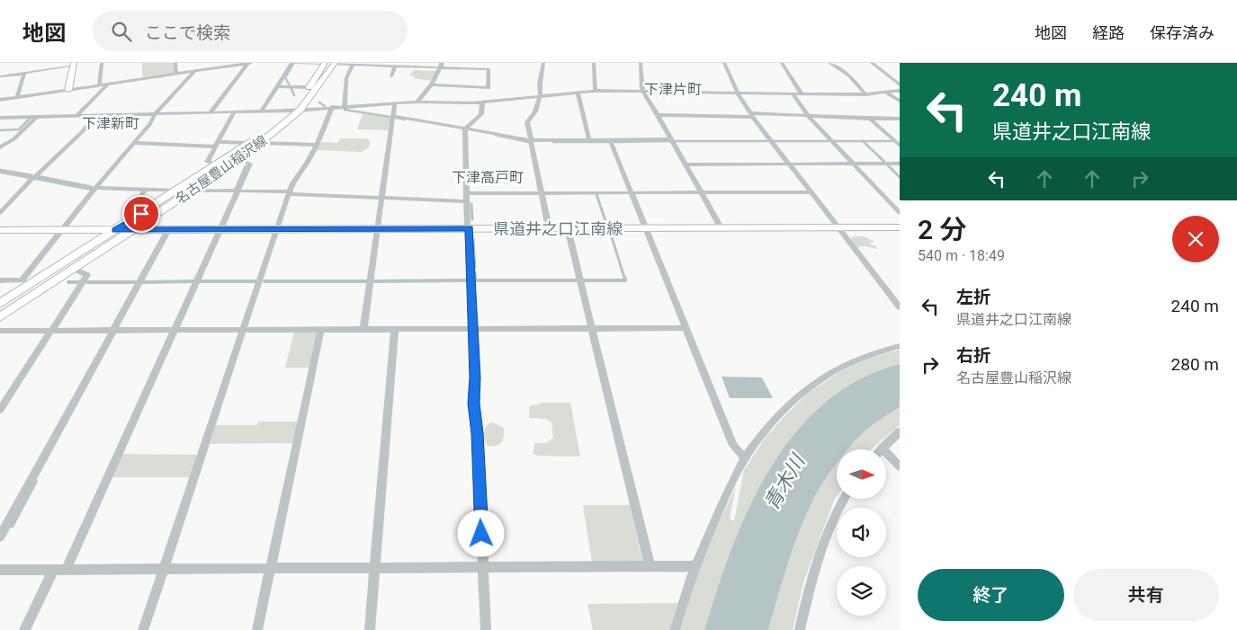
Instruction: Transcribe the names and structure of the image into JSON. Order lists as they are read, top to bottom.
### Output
{
  "streets": {
    "main road": ["名古屋豊山稲沢線", "県道井之口江南線"]
  },
  "crossings": [
    ["名古屋豊山稲沢線", "県道井之口江南線"]
  ],
  "districts": ["下津片町", "下津新町", "下津高戸町"],
  "water": ["青木川"],
  "north": "right",
  "page": {
    "header": "地図",
    "search": "ここで検索",
    "nav": ["地図", "経路", "保存済み"],
    "turn": ["240 m", "県道井之口江南線"],
    "heading": ["2 分", "540 m · 18:49"],
    "list": [
      {
        "name": "左折",
        "note": "県道井之口江南線",
        "value": "240 m"
      },
      {
        "name": "右折",
        "note": "名古屋豊山稲沢線",
        "value": "280 m"
      }
    ],
    "buttons": ["終了", "共有"]
  }
}
